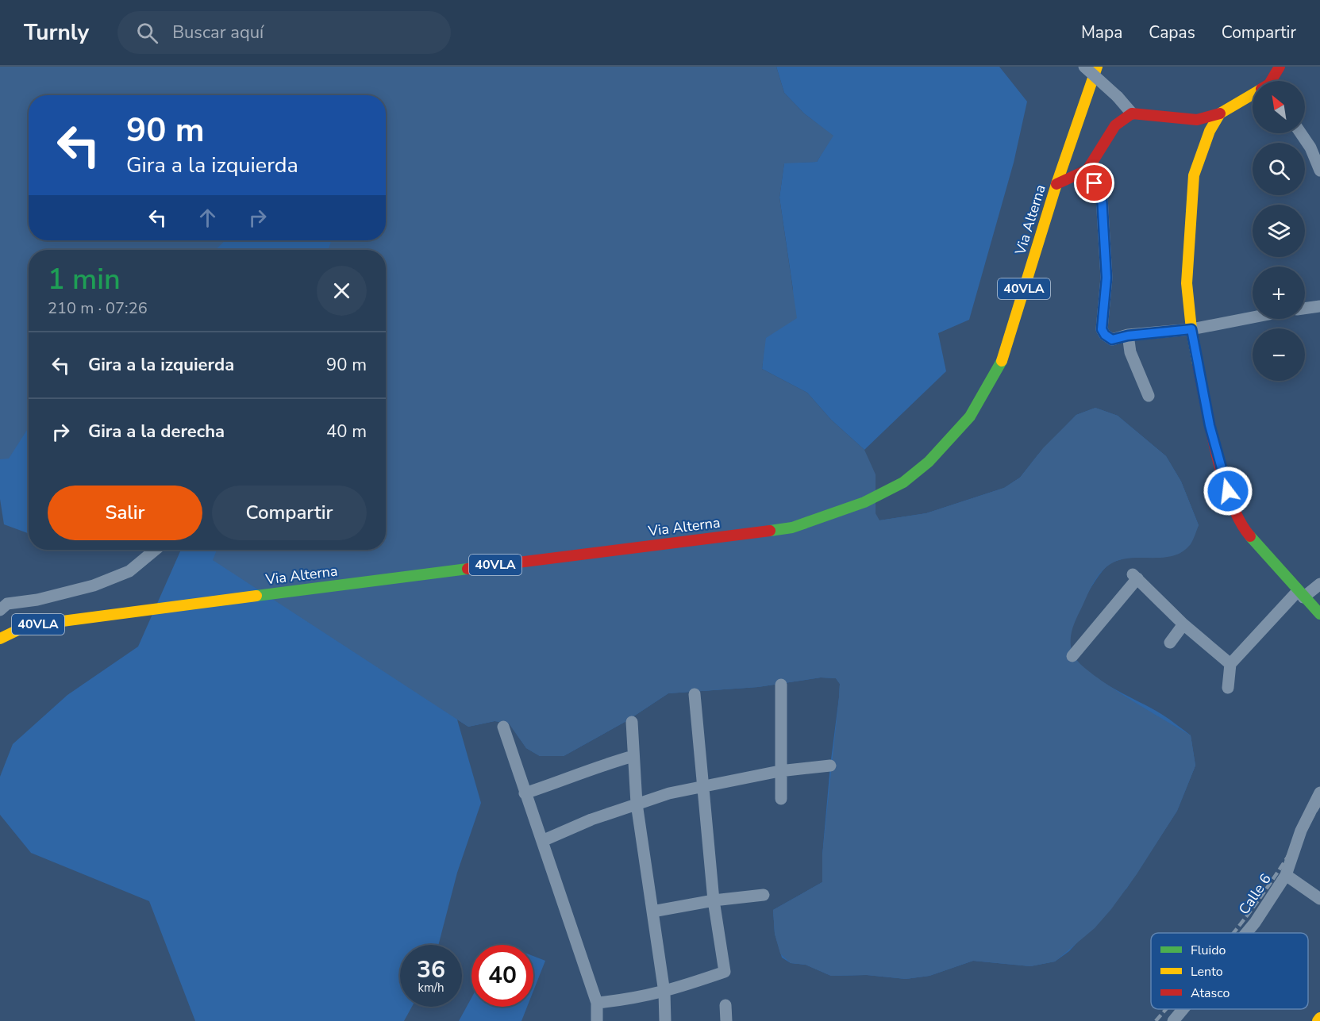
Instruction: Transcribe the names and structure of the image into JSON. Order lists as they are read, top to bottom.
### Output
{
  "streets": {
    "main road": ["Via Alterna", "40VLA"],
    "street": ["Calle 6"]
  },
  "legend": ["Fluido", "Lento", "Atasco"],
  "north": "top left",
  "page": {
    "header": "Turnly",
    "search": "Buscar aquí",
    "nav": ["Mapa", "Capas", "Compartir"],
    "map_buttons": ["+", "−"],
    "turn": ["90 m", "Gira a la izquierda"],
    "heading": ["1 min", "210 m · 07:26"],
    "list": [
      {
        "name": "Gira a la izquierda",
        "value": "90 m"
      },
      {
        "name": "Gira a la derecha",
        "value": "40 m"
      }
    ],
    "buttons": ["Salir", "Compartir"],
    "speed": "36 km/h",
    "limit": "40"
  }
}
